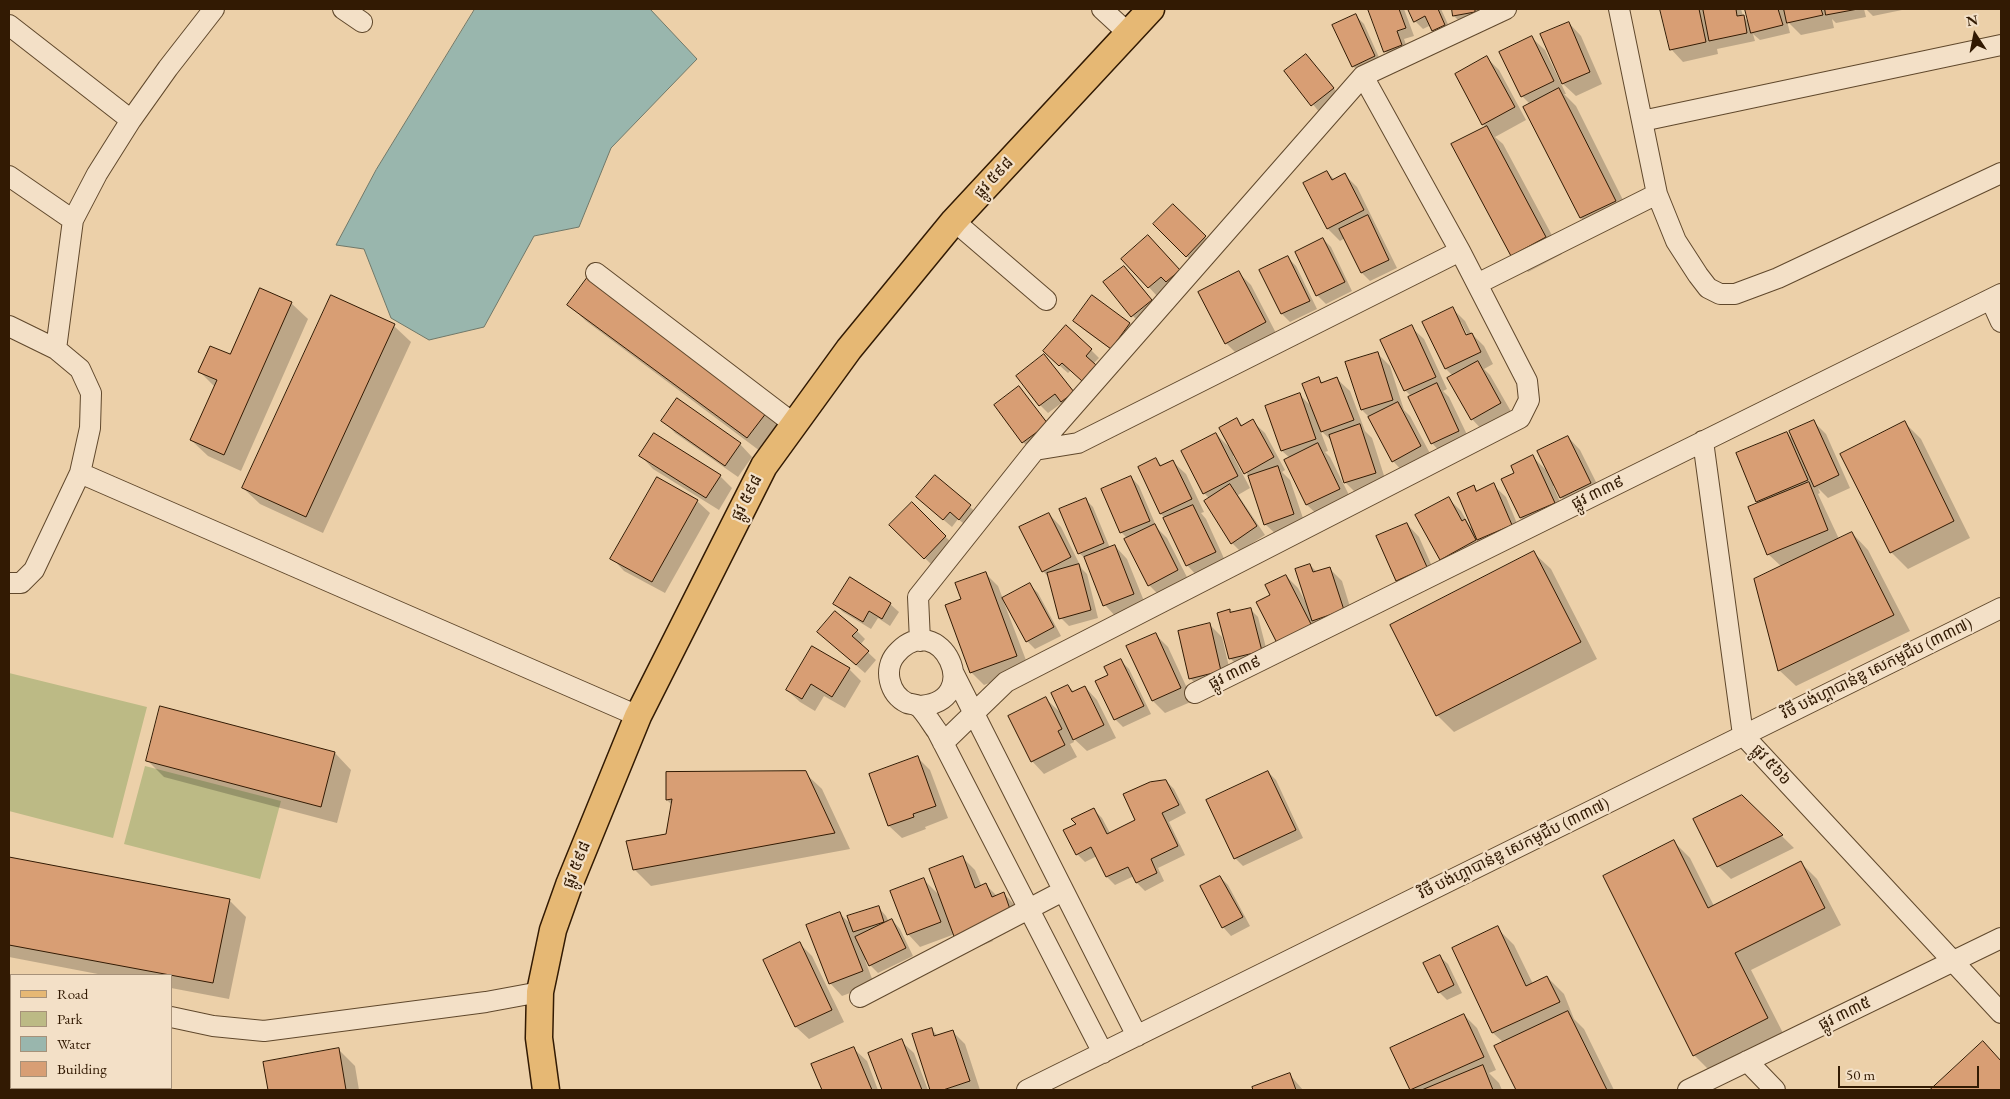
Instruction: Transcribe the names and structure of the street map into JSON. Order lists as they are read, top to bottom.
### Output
{
  "streets": {
    "main road": ["ផ្លូវ ៥៩៨"],
    "street": [
      "ផ្លូវ ៣៣៩",
      "វិថី បង់ហ្គាបាន់ឌូ សេកមូជីប (៣៣៧)",
      "ផ្លូវ ៥៦៦",
      "ផ្លូវ ៣៣៥"
    ]
  },
  "crossings": [
    ["ផ្លូវ ៣៣៩", "ផ្លូវ ៥៦៦"],
    ["វិថី បង់ហ្គាបាន់ឌូ សេកមូជីប (៣៣៧)", "ផ្លូវ ៥៦៦"],
    ["ផ្លូវ ៥៦៦", "ផ្លូវ ៣៣៥"]
  ],
  "legend": [
    "Road",
    "Park",
    "Water",
    "Building"
  ],
  "scale_bar": "50 m",
  "north": "top"
}
